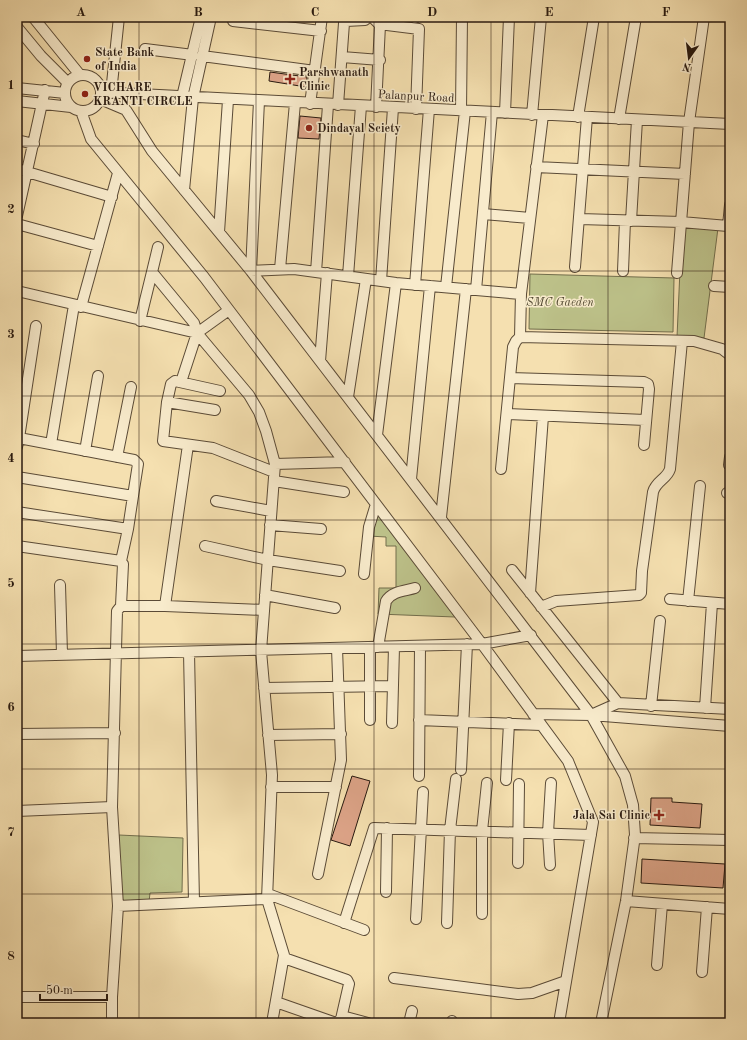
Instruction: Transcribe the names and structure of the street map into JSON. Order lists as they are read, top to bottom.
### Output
{
  "streets": {
    "street": ["Palanpur Road"]
  },
  "parks": ["SMC Gaeden"],
  "places": {
    "other": ["State Bank of India", "VICHARE KRANTI CIRCLE", "Dindayal Sciety"],
    "health": ["Parshwanath Clinic", "Jala Sai Clinic"]
  },
  "scale_bar": "50 m",
  "north": "bottom",
  "grid": {
    "columns": [
      "A",
      "B",
      "C",
      "D",
      "E",
      "F"
    ],
    "rows": [
      "1",
      "2",
      "3",
      "4",
      "5",
      "6",
      "7",
      "8"
    ]
  }
}
